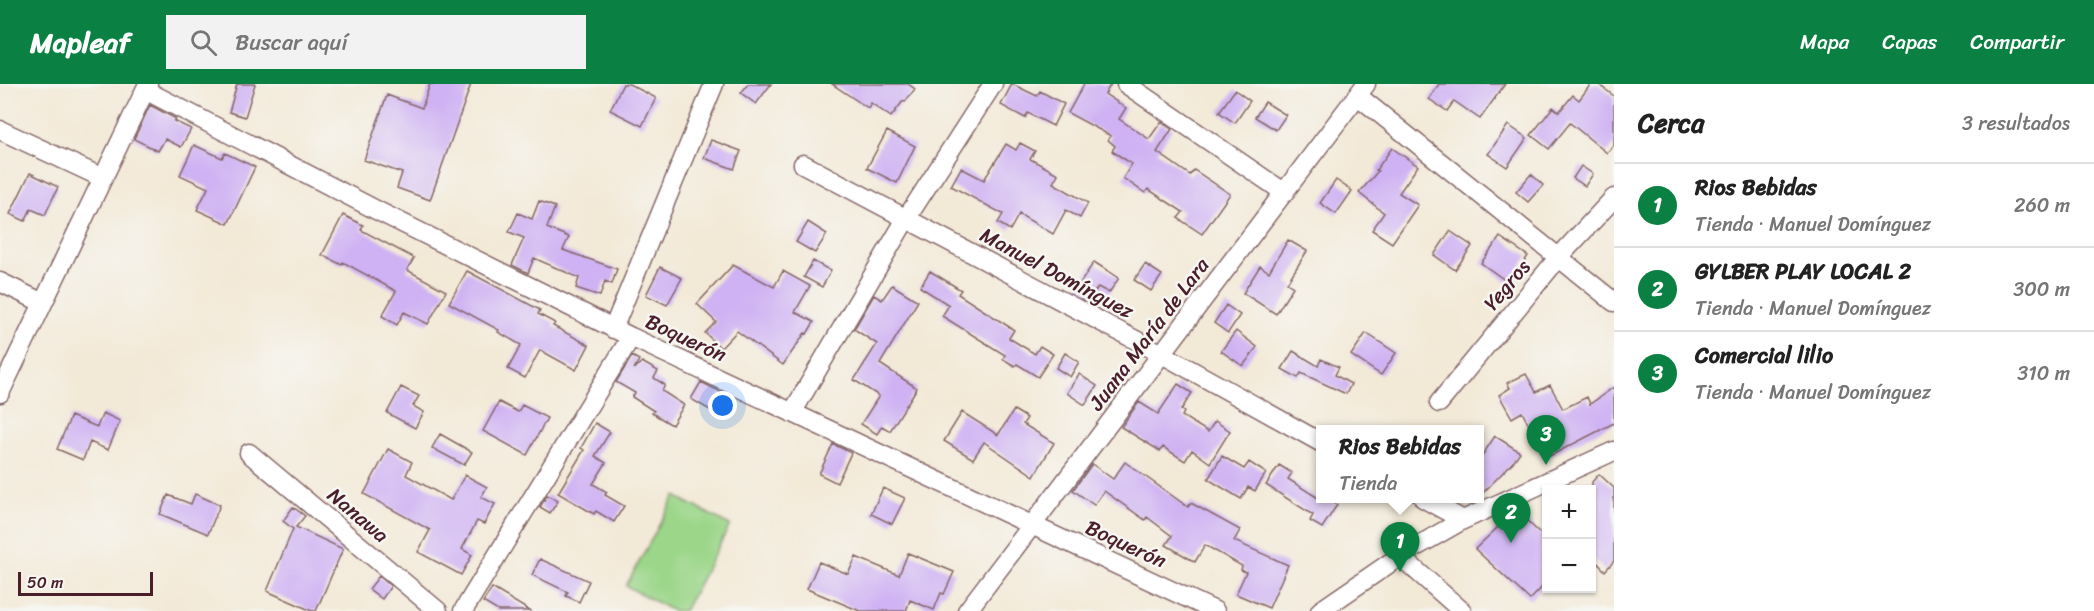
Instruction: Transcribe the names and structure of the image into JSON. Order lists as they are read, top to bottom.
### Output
{
  "streets": {
    "street": [
      "Manuel Domínguez",
      "Yegros",
      "Juana María de Lara",
      "Boquerón",
      "Nanawa"
    ]
  },
  "crossings": [
    ["Manuel Domínguez", "Juana María de Lara"],
    ["Juana María de Lara", "Boquerón"]
  ],
  "scale_bar": "50 m",
  "page": {
    "header": "Mapleaf",
    "search": "Buscar aquí",
    "nav": ["Mapa", "Capas", "Compartir"],
    "heading": ["Cerca", "3 resultados"],
    "list": [
      {
        "mark": "1",
        "name": "Rios Bebidas",
        "note": "Tienda · Manuel Domínguez",
        "value": "260 m"
      },
      {
        "mark": "2",
        "name": "GYLBER PLAY LOCAL 2",
        "note": "Tienda · Manuel Domínguez",
        "value": "300 m"
      },
      {
        "mark": "3",
        "name": "Comercial lilio",
        "note": "Tienda · Manuel Domínguez",
        "value": "310 m"
      }
    ],
    "pins": ["3", "2", "1"],
    "popup": ["Rios Bebidas", "Tienda"],
    "map_buttons": ["+", "−"],
    "scale": "50 m"
  }
}
